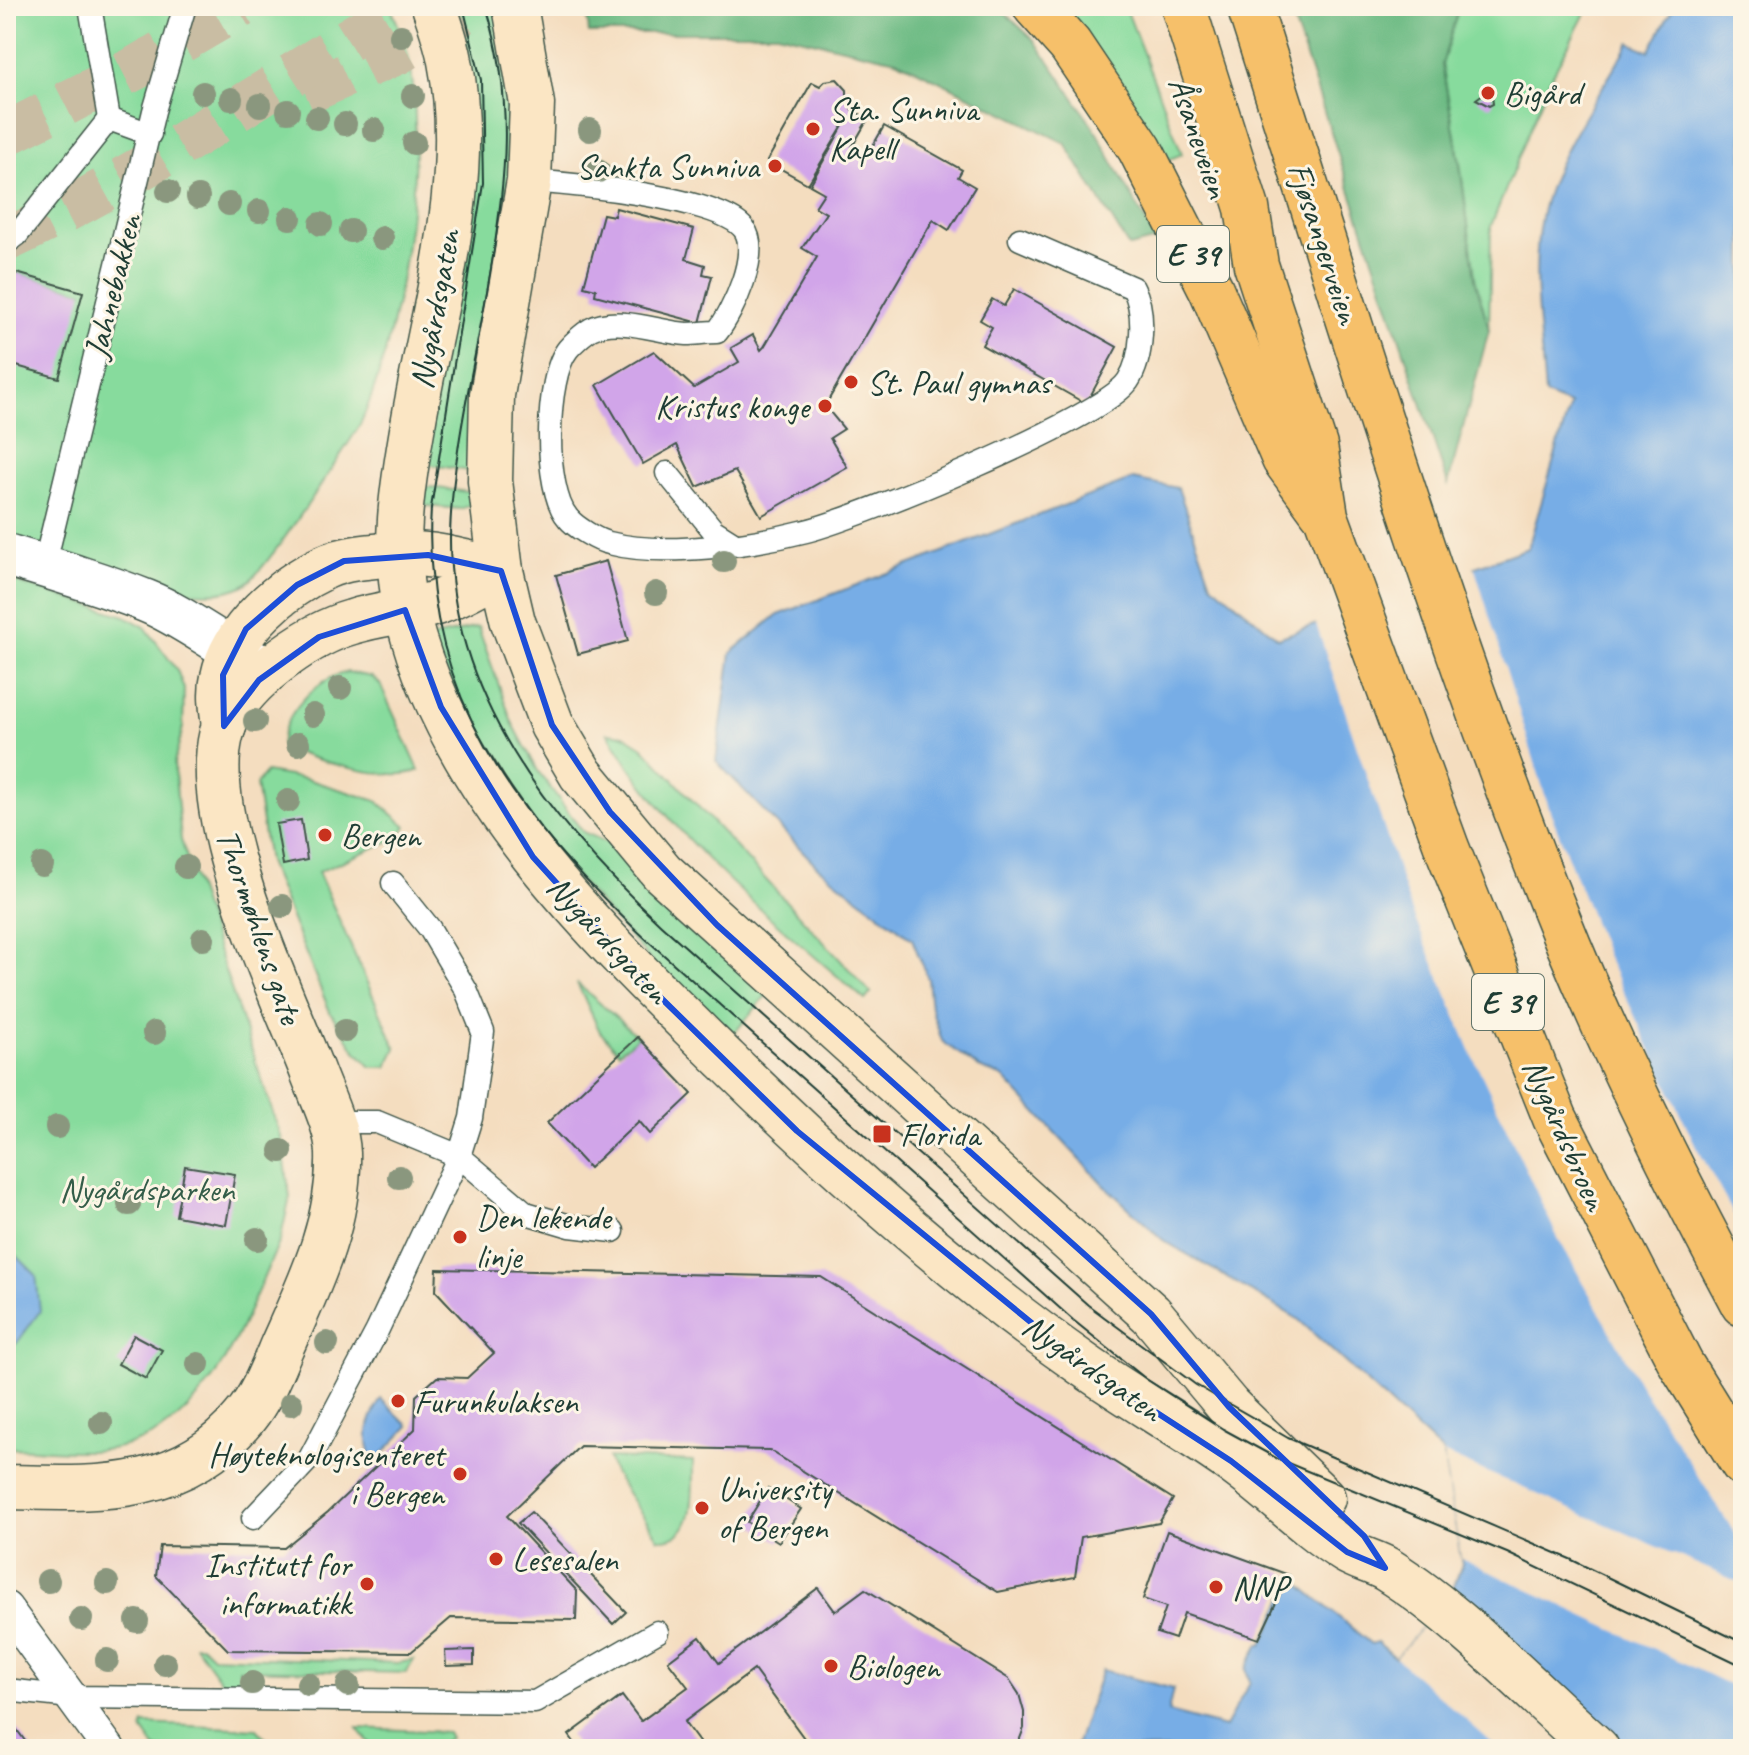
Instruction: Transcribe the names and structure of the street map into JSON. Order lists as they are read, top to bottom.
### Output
{
  "streets": {
    "highway": [
      "Åsaneveien",
      "Fjøsangerveien",
      "E 39",
      "Nygårdsbroen"
    ],
    "main road": ["Nygårdsgaten", "Thormøhlens gate"],
    "street": ["Jahnebakken"]
  },
  "crossings": [
    ["Åsaneveien", "E 39"],
    ["E 39", "Nygårdsbroen"],
    ["Jahnebakken", "Thormøhlens gate"],
    ["Nygårdsgaten", "Thormøhlens gate"]
  ],
  "parks": ["Nygårdsparken"],
  "places": {
    "other": [
      "Bigård",
      "Sta. Sunniva Kapell",
      "Sankta Sunniva",
      "St. Paul gymnas",
      "Kristus konge",
      "Bergen",
      "Den lekende linje",
      "Furunkulaksen",
      "Høyteknologisenteret i Bergen",
      "University of Bergen",
      "Lesesalen",
      "Institutt for informatikk",
      "NNP",
      "Biologen"
    ],
    "transit": ["Florida"]
  }
}
